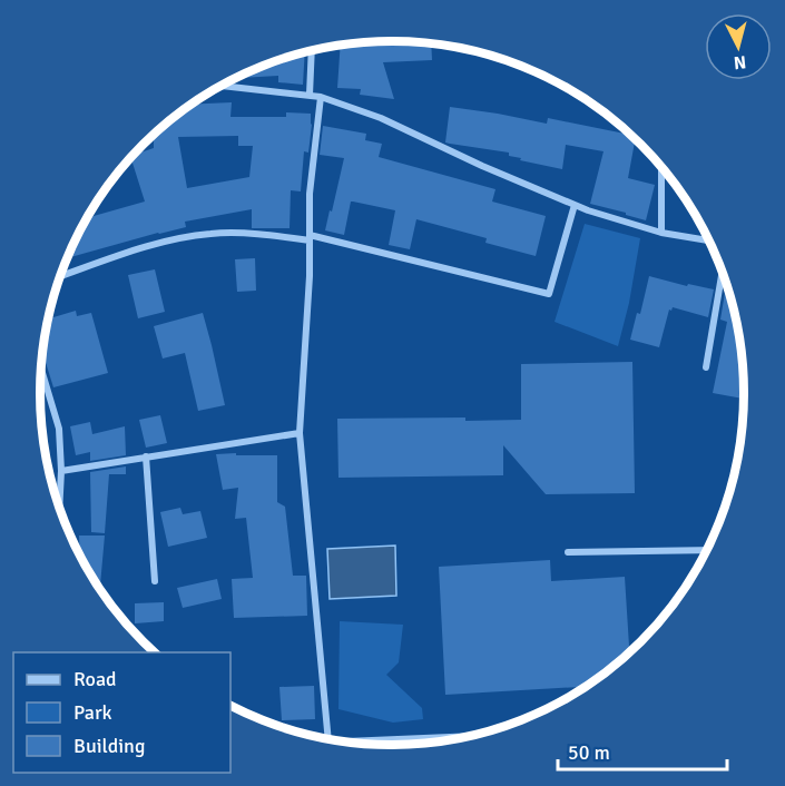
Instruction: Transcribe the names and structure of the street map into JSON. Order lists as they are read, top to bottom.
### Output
{
  "legend": ["Road", "Park", "Building"],
  "scale_bar": "50 m",
  "north": "bottom"
}
